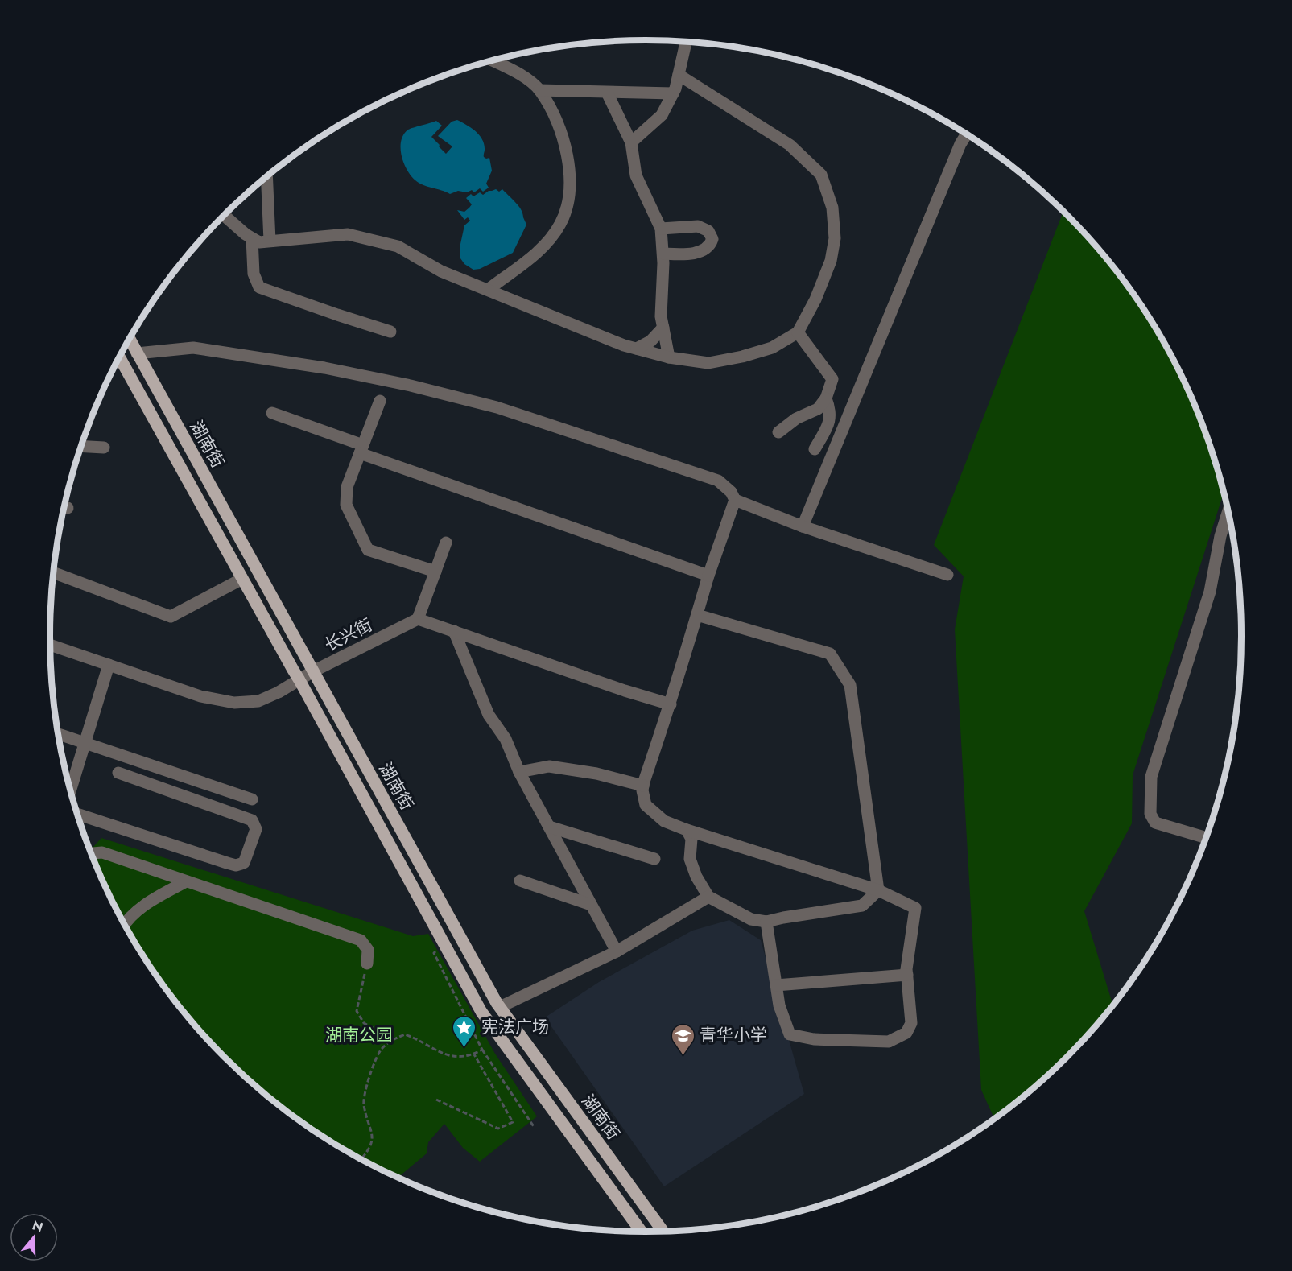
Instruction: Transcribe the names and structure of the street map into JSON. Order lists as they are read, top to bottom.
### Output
{
  "streets": {
    "main road": ["湖南街"],
    "street": ["长兴街"]
  },
  "crossings": [
    ["湖南街", "长兴街"]
  ],
  "parks": ["湖南公园"],
  "places": {
    "place": ["宪法广场"],
    "school or university": ["青华小学"]
  },
  "north": "top"
}
